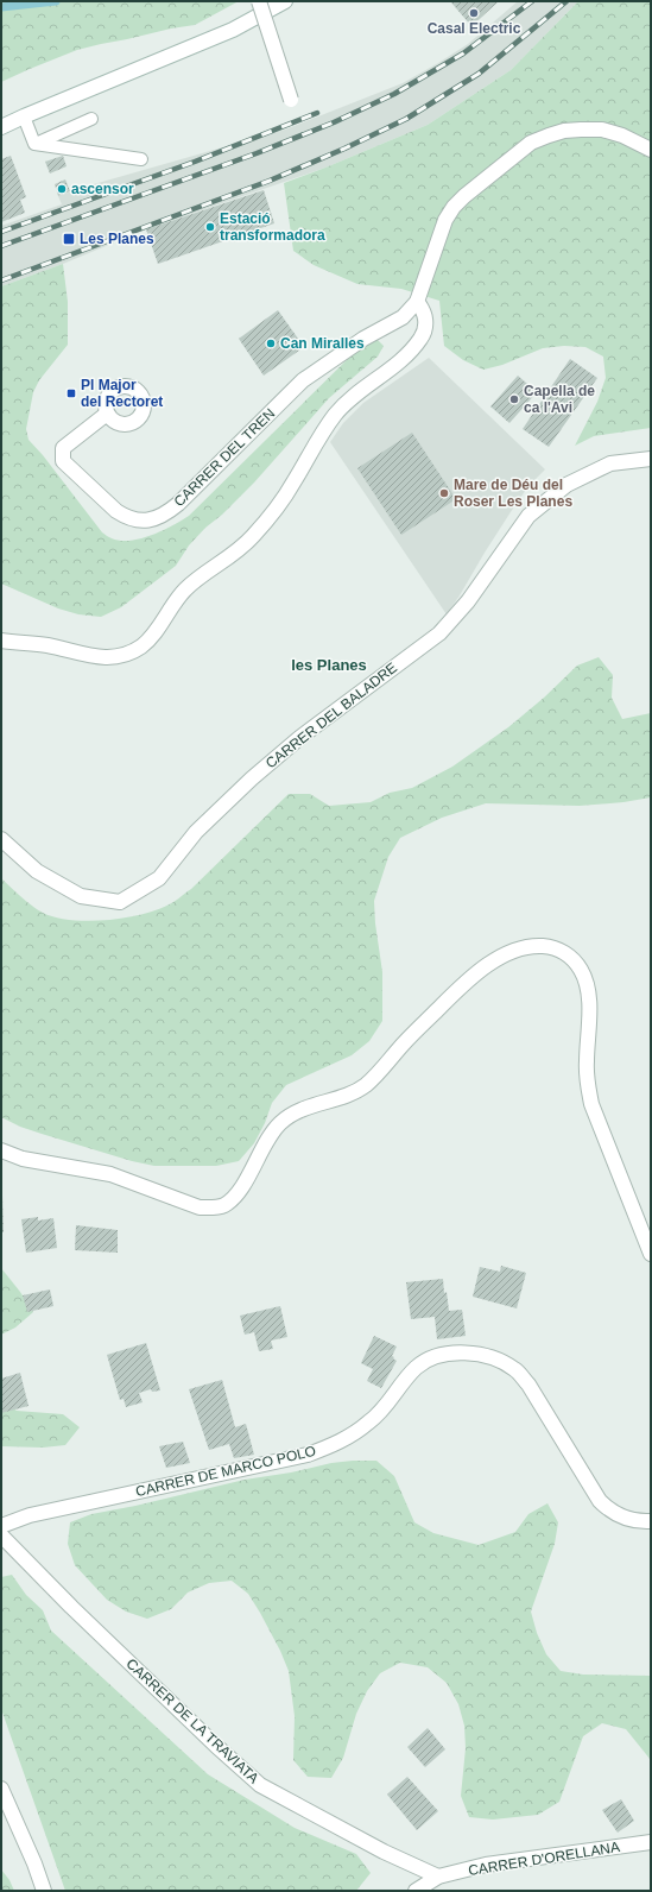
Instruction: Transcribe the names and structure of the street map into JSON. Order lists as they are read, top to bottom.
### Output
{
  "streets": {
    "street": [
      "CARRER DEL TREN",
      "CARRER DEL BALADRE",
      "CARRER DE MARCO POLO",
      "CARRER DE LA TRAVIATA",
      "CARRER D'ORELLANA"
    ]
  },
  "crossings": [
    ["CARRER DE LA TRAVIATA", "CARRER D'ORELLANA"]
  ],
  "districts": ["les Planes"],
  "places": {
    "other": [
      "Casal Electric",
      "ascensor",
      "Estació transformadora",
      "Can Miralles",
      "Capella de ca l'Avi",
      "Mare de Déu del Roser Les Planes"
    ],
    "transit": ["Les Planes", "Pl Major del Rectoret"]
  }
}
